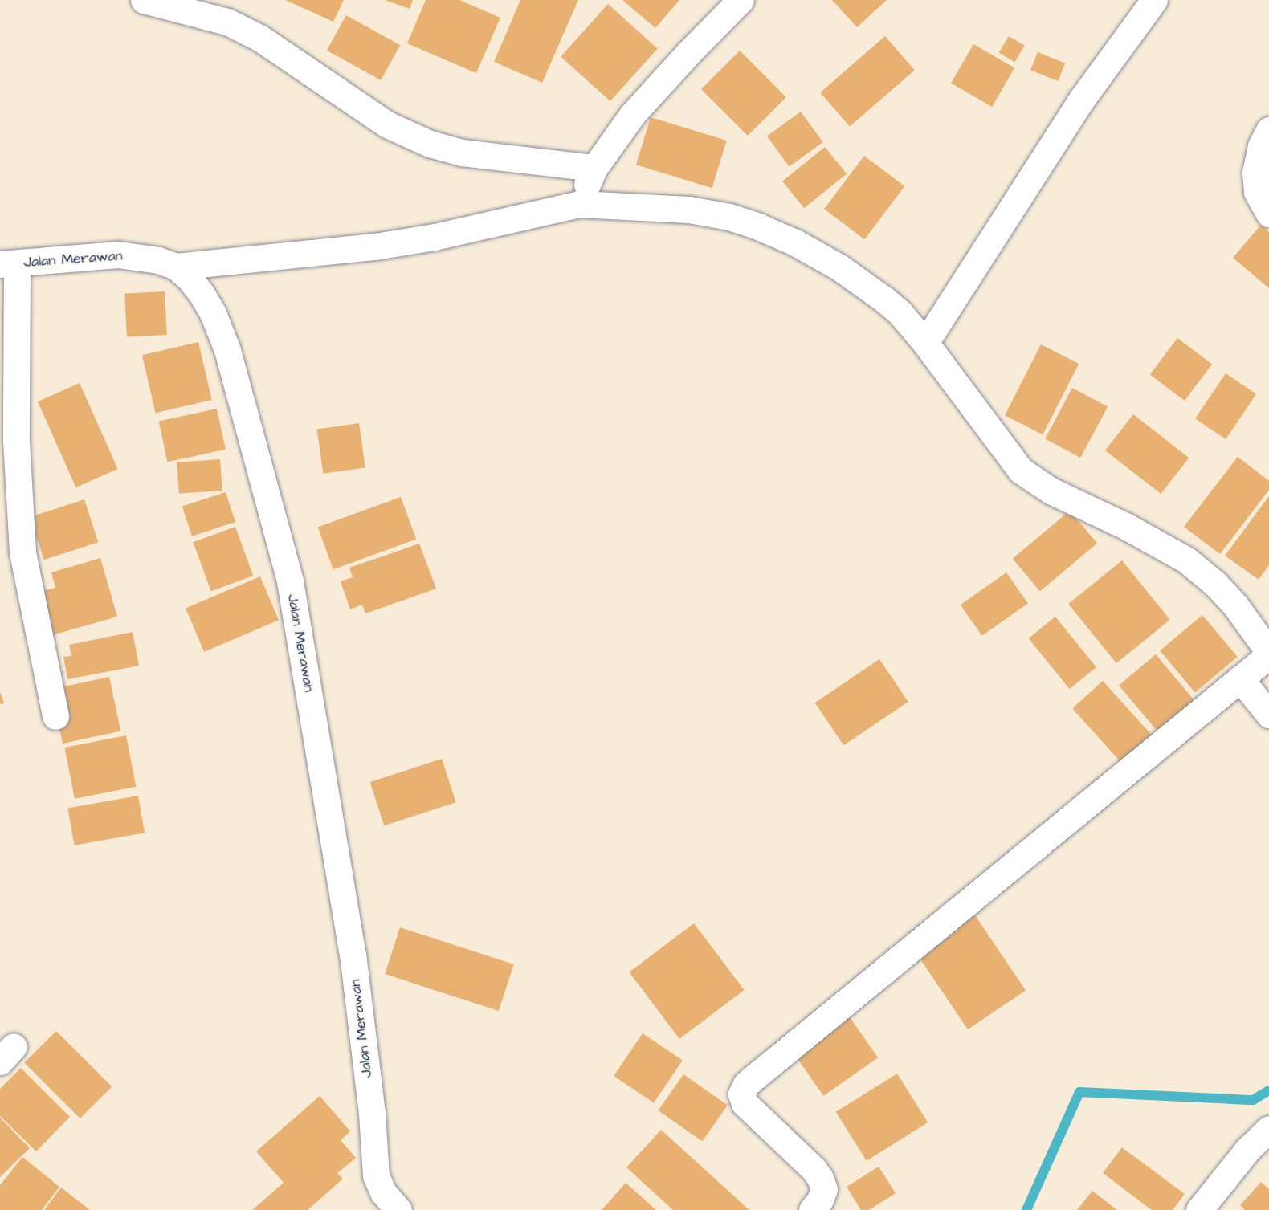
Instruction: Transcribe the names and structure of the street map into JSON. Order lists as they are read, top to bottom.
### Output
{
  "streets": {
    "street": ["Jalan Merawan"]
  }
}
